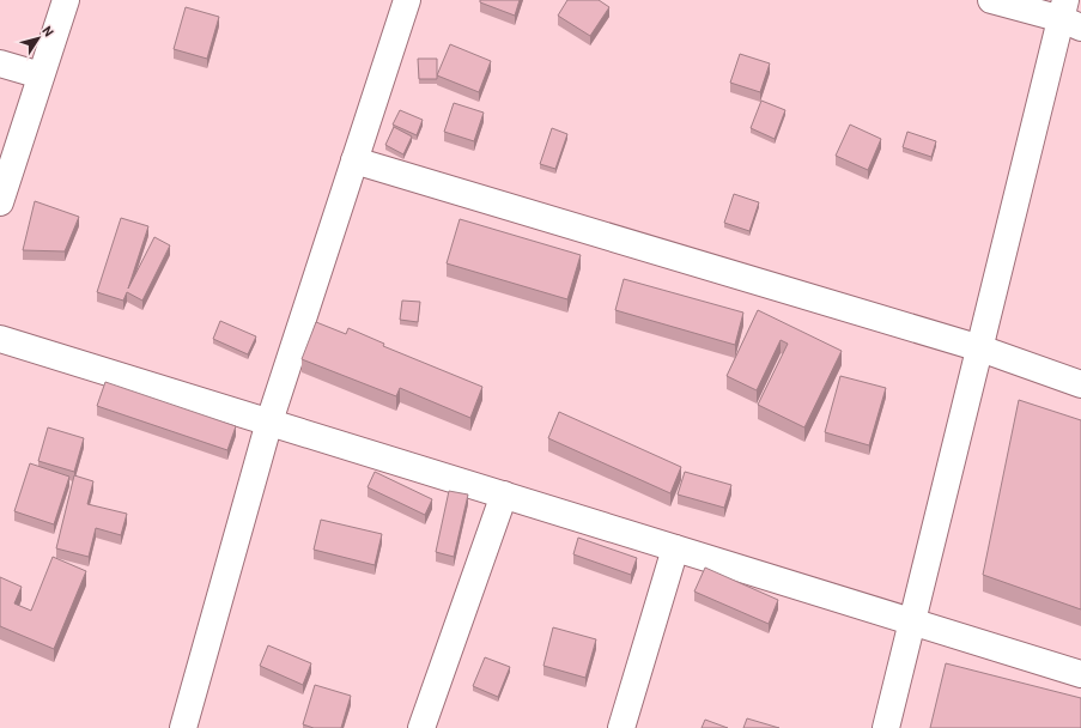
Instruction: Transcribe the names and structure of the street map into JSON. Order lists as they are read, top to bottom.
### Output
{
  "north": "top right"
}
